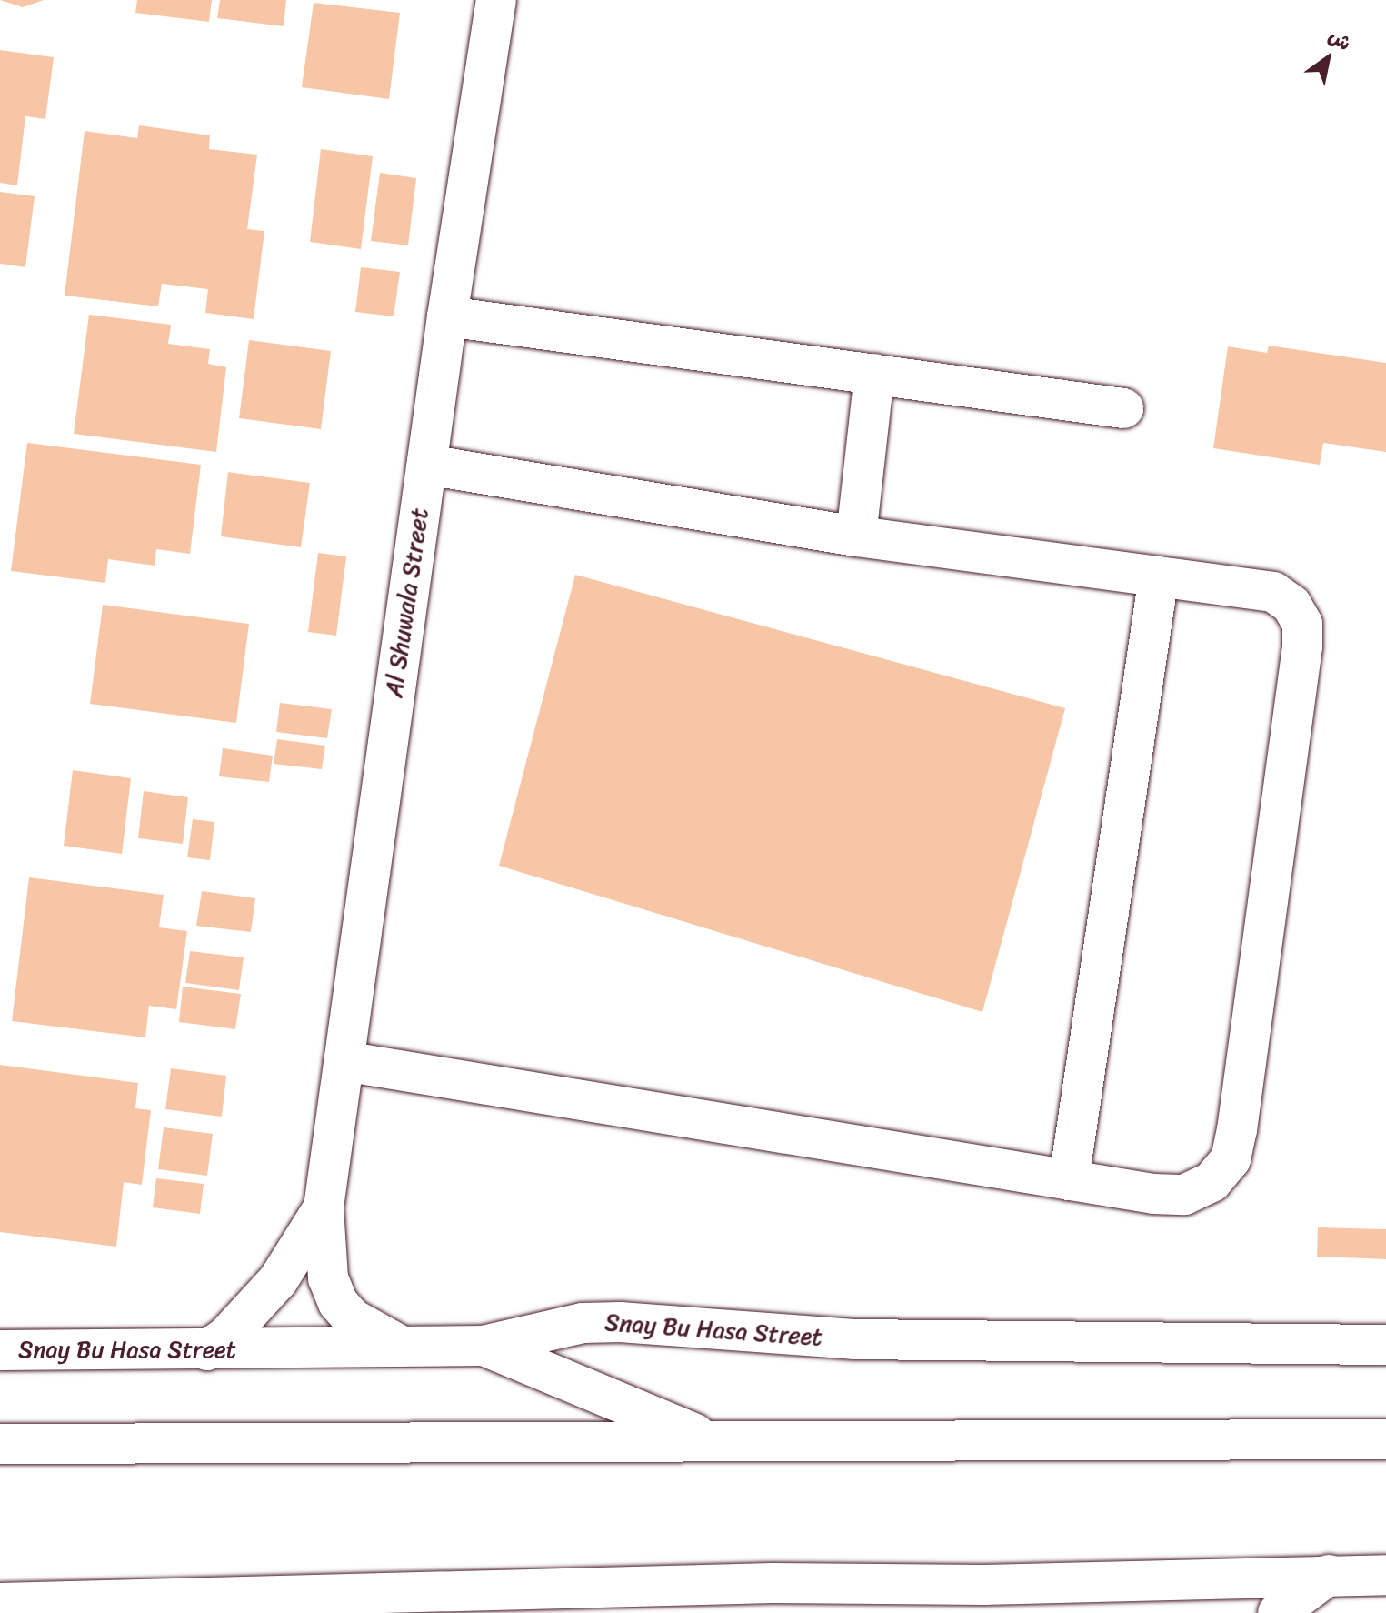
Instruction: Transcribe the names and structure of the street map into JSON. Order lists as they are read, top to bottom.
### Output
{
  "streets": {
    "street": ["Al Shuwala Street", "Snay Bu Hasa Street"]
  },
  "crossings": [
    ["Al Shuwala Street", "Snay Bu Hasa Street"]
  ],
  "north": "top right"
}
